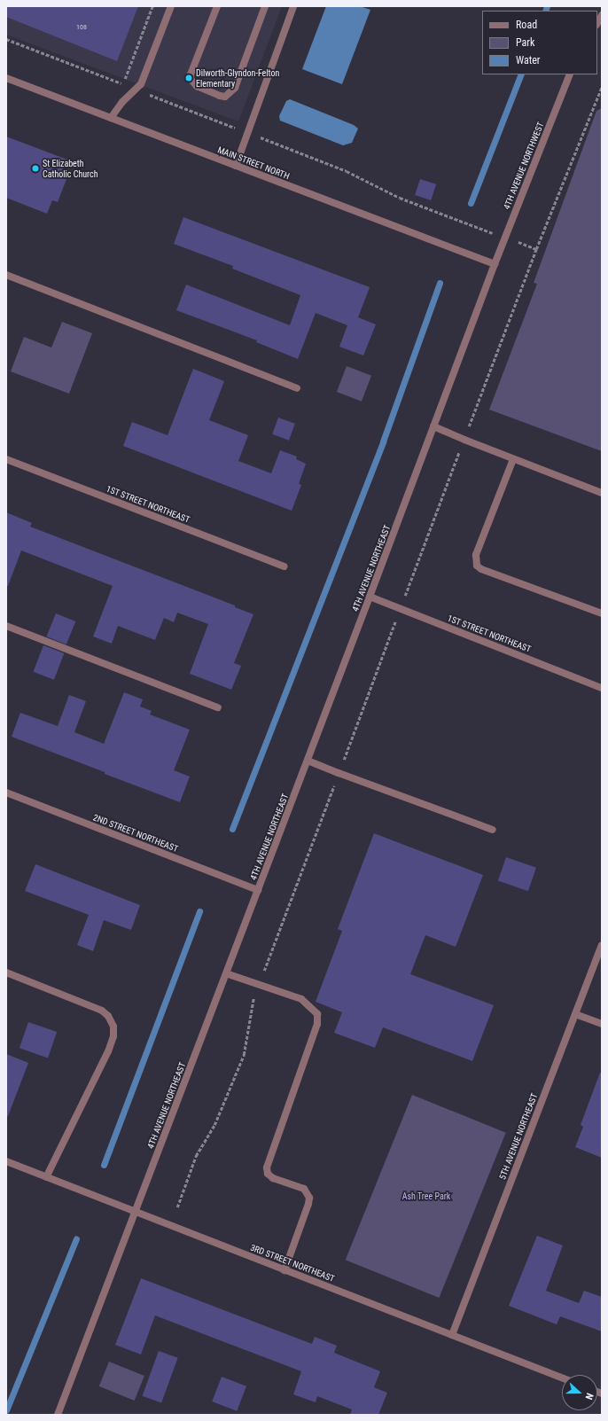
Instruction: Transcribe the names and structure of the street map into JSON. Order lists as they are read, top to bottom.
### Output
{
  "streets": {
    "street": [
      "MAIN STREET NORTH",
      "4TH AVENUE NORTHWEST",
      "1ST STREET NORTHEAST",
      "4TH AVENUE NORTHEAST",
      "2ND STREET NORTHEAST",
      "5TH AVENUE NORTHEAST",
      "3RD STREET NORTHEAST"
    ]
  },
  "crossings": [
    ["MAIN STREET NORTH", "4TH AVENUE NORTHWEST"],
    ["MAIN STREET NORTH", "4TH AVENUE NORTHEAST"],
    ["4TH AVENUE NORTHWEST", "4TH AVENUE NORTHEAST"],
    ["1ST STREET NORTHEAST", "4TH AVENUE NORTHEAST"],
    ["4TH AVENUE NORTHEAST", "2ND STREET NORTHEAST"],
    ["4TH AVENUE NORTHEAST", "3RD STREET NORTHEAST"],
    ["5TH AVENUE NORTHEAST", "3RD STREET NORTHEAST"]
  ],
  "parks": ["Ash Tree Park"],
  "places": ["Dilworth-Glyndon-Felton Elementary", "St Elizabeth Catholic Church"],
  "house_numbers": ["108"],
  "legend": ["Road", "Park", "Water"],
  "north": "right"
}
